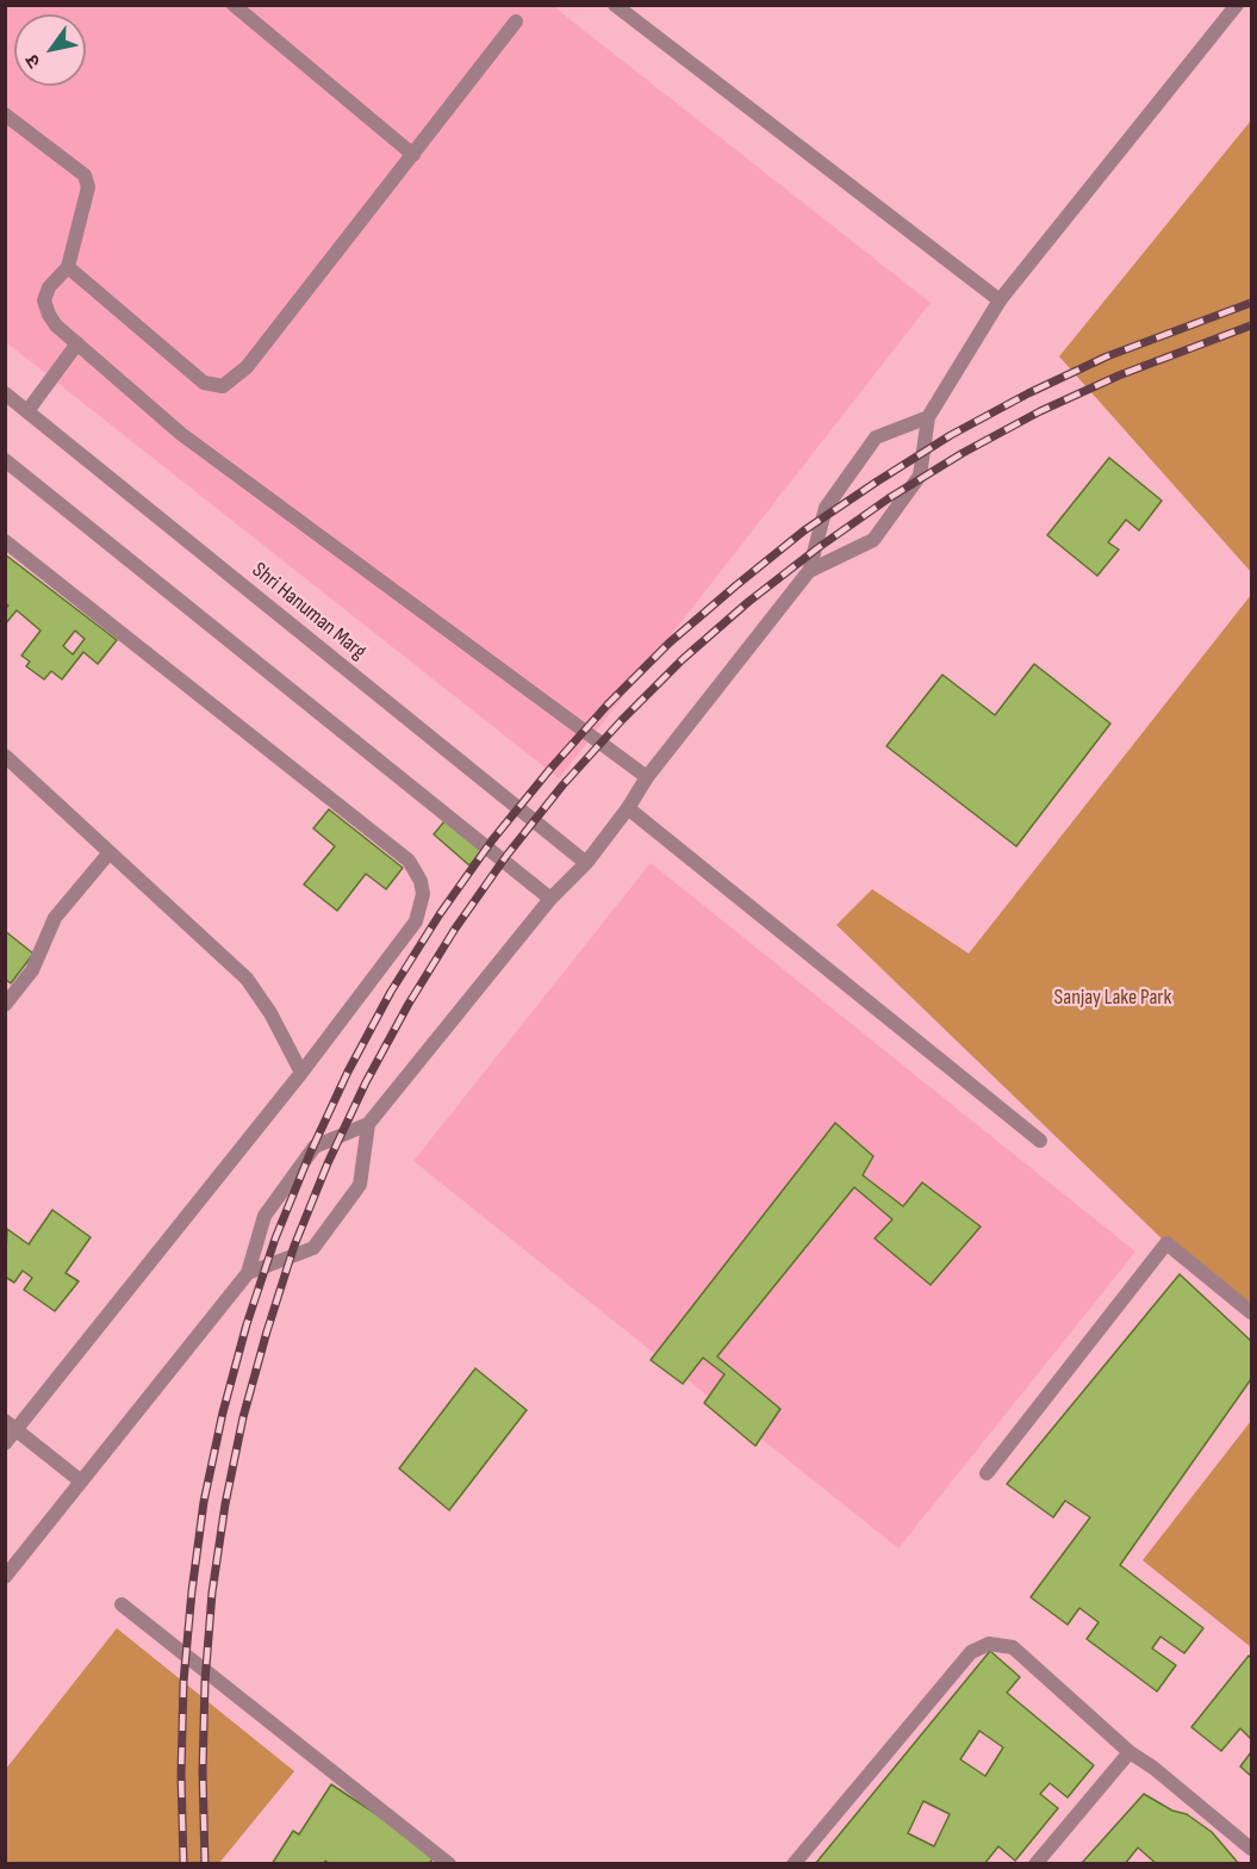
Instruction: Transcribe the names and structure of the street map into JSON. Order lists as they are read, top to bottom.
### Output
{
  "streets": {
    "street": ["Shri Hanuman Marg"]
  },
  "parks": ["Sanjay Lake Park"],
  "north": "bottom left"
}
